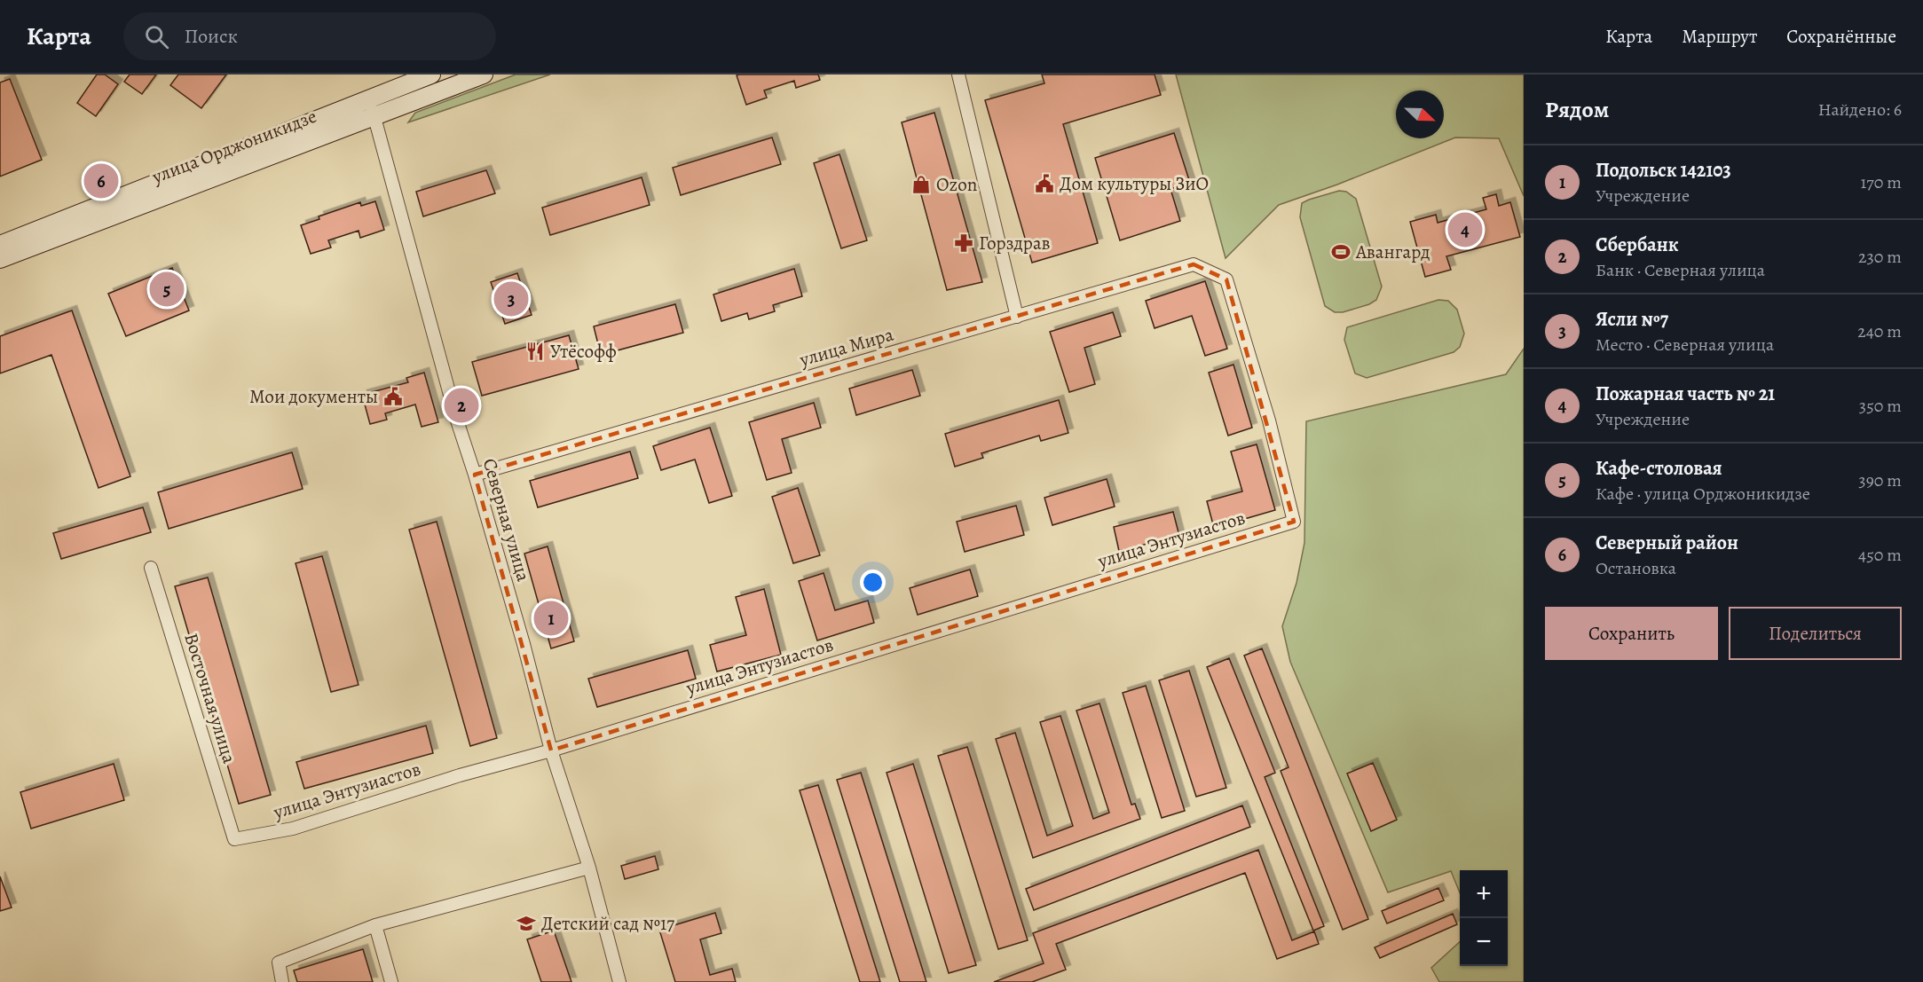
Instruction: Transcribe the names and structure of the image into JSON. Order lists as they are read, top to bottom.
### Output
{
  "streets": {
    "main road": ["улица Орджоникидзе"],
    "street": [
      "улица Мира",
      "Северная улица",
      "улица Энтузиастов",
      "Восточная улица"
    ]
  },
  "crossings": [
    ["улица Орджоникидзе", "Северная улица"],
    ["улица Мира", "Северная улица"],
    ["улица Мира", "улица Энтузиастов"],
    ["Северная улица", "улица Энтузиастов"],
    ["улица Энтузиастов", "Восточная улица"]
  ],
  "places": {
    "public building": ["Дом культуры ЗиО", "Мои документы"],
    "shop": ["Ozon"],
    "pharmacy": ["Горздрав"],
    "sports": ["Авангард"],
    "restaurant": ["Утёсофф"],
    "school or university": ["Детский сад №17"]
  },
  "north": "bottom right",
  "page": {
    "header": "Карта",
    "search": "Поиск",
    "nav": ["Карта", "Маршрут", "Сохранённые"],
    "heading": ["Рядом", "Найдено: 6"],
    "list": [
      {
        "mark": "1",
        "name": "Подольск 142103",
        "note": "Учреждение",
        "value": "170 m"
      },
      {
        "mark": "2",
        "name": "Сбербанк",
        "note": "Банк · Северная улица",
        "value": "230 m"
      },
      {
        "mark": "3",
        "name": "Ясли №7",
        "note": "Место · Северная улица",
        "value": "240 m"
      },
      {
        "mark": "4",
        "name": "Пожарная часть № 21",
        "note": "Учреждение",
        "value": "350 m"
      },
      {
        "mark": "5",
        "name": "Кафе-столовая",
        "note": "Кафе · улица Орджоникидзе",
        "value": "390 m"
      },
      {
        "mark": "6",
        "name": "Северный район",
        "note": "Остановка",
        "value": "450 m"
      }
    ],
    "pins": [
      "6",
      "4",
      "5",
      "3",
      "2",
      "1"
    ],
    "buttons": ["Сохранить", "Поделиться"],
    "map_buttons": ["+", "−"]
  }
}
